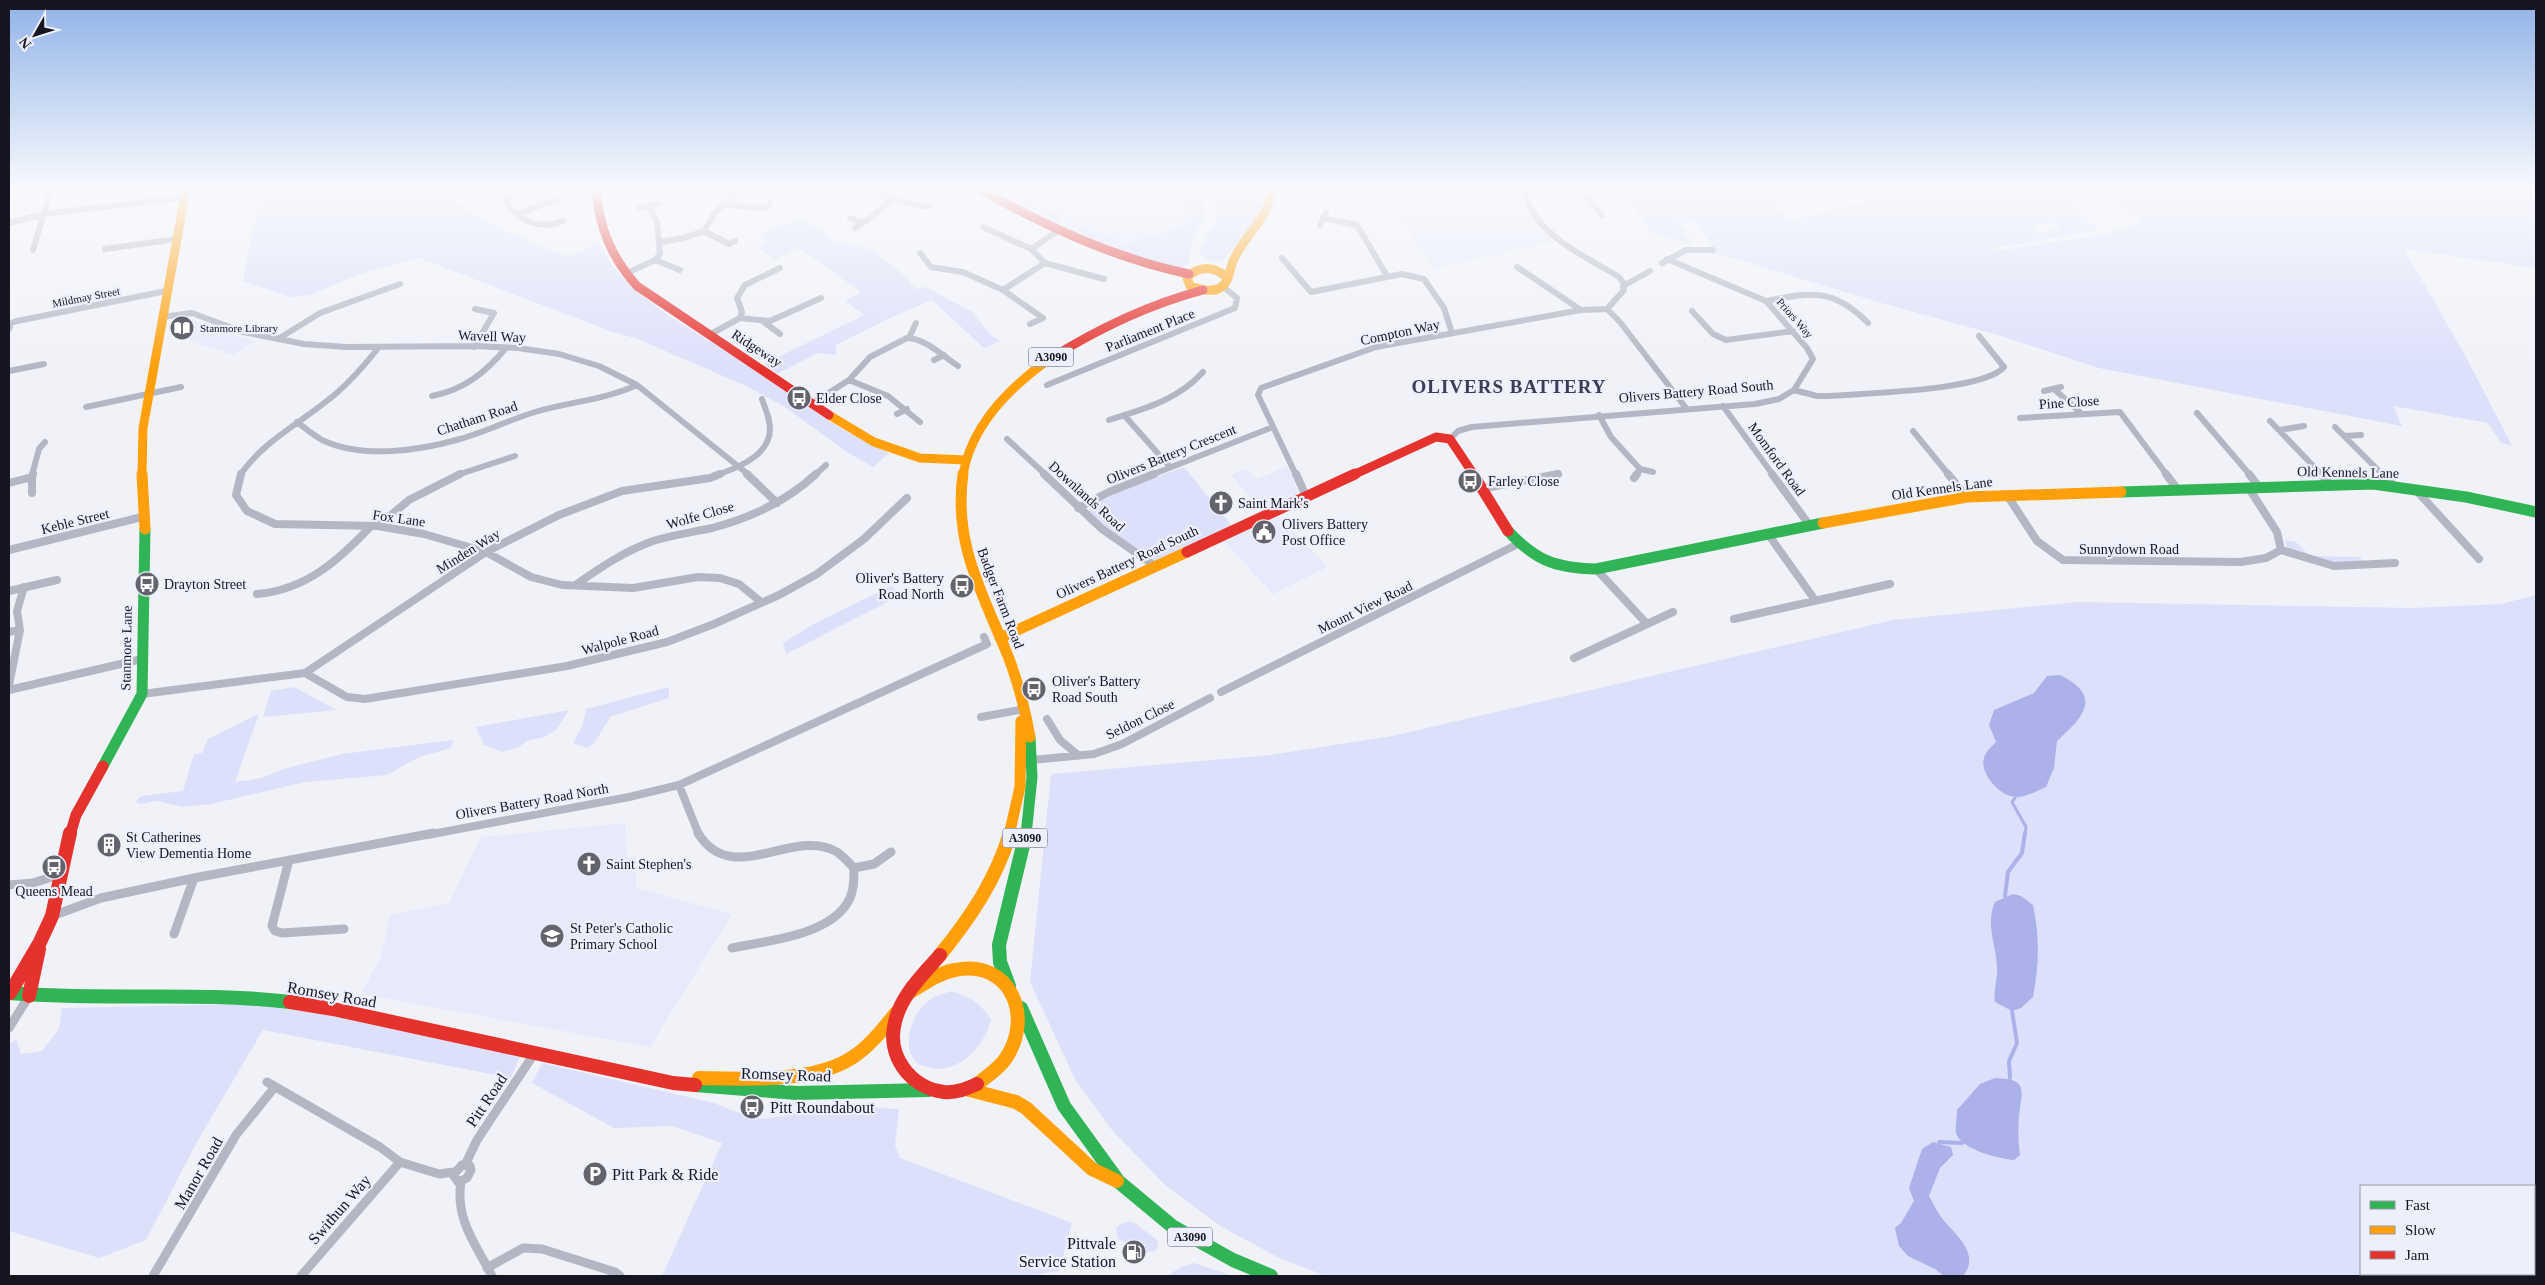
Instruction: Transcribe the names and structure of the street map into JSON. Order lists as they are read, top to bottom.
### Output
{
  "streets": {
    "street": [
      "Mildmay Street",
      "Priors Way",
      "Parliament Place",
      "Compton Way",
      "Wavell Way",
      "Ridgeway",
      "A3090",
      "Olivers Battery Road South",
      "Pine Close",
      "Chatham Road",
      "Olivers Battery Crescent",
      "Momford Road",
      "Old Kennels Lane",
      "Downlands Road",
      "Wolfe Close",
      "Fox Lane",
      "Keble Street",
      "Sunnydown Road",
      "Minden Way",
      "Badger Farm Road",
      "Mount View Road",
      "Walpole Road",
      "Stanmore Lane",
      "Seldon Close",
      "Olivers Battery Road North",
      "Romsey Road",
      "Pitt Road",
      "Manor Road",
      "Swithun Way"
    ]
  },
  "crossings": [
    ["Mildmay Street", "Stanmore Lane"],
    ["Priors Way", "Olivers Battery Road South"],
    ["Parliament Place", "Badger Farm Road"],
    ["Compton Way", "Olivers Battery Road South"],
    ["Compton Way", "Olivers Battery Crescent"],
    ["Wavell Way", "Chatham Road"],
    ["Wavell Way", "Wolfe Close"],
    ["Wavell Way", "Fox Lane"],
    ["Wavell Way", "Minden Way"],
    ["Wavell Way", "Stanmore Lane"],
    ["Ridgeway", "Badger Farm Road"],
    ["A3090", "Badger Farm Road"],
    ["A3090", "Romsey Road"],
    ["Olivers Battery Road South", "Momford Road"],
    ["Olivers Battery Road South", "Old Kennels Lane"],
    ["Olivers Battery Road South", "Downlands Road"],
    ["Olivers Battery Road South", "Badger Farm Road"],
    ["Pine Close", "Old Kennels Lane"],
    ["Chatham Road", "Fox Lane"],
    ["Olivers Battery Crescent", "Downlands Road"],
    ["Momford Road", "Old Kennels Lane"],
    ["Old Kennels Lane", "Sunnydown Road"],
    ["Old Kennels Lane", "Mount View Road"],
    ["Wolfe Close", "Fox Lane"],
    ["Fox Lane", "Minden Way"],
    ["Fox Lane", "Walpole Road"],
    ["Keble Street", "Stanmore Lane"],
    ["Minden Way", "Walpole Road"],
    ["Minden Way", "Stanmore Lane"],
    ["Badger Farm Road", "Seldon Close"],
    ["Badger Farm Road", "Romsey Road"],
    ["Stanmore Lane", "Olivers Battery Road North"],
    ["Stanmore Lane", "Romsey Road"],
    ["Romsey Road", "Pitt Road"],
    ["Manor Road", "Swithun Way"]
  ],
  "districts": ["OLIVERS BATTERY"],
  "places": {
    "library": ["Stanmore Library"],
    "bus stop": [
      "Elder Close",
      "Farley Close",
      "Drayton Street",
      "Oliver's Battery Road North",
      "Oliver's Battery Road South",
      "Queens Mead",
      "Pitt Roundabout"
    ],
    "church": ["Saint Mark's", "Saint Stephen's"],
    "public building": ["Olivers Battery Post Office"],
    "building": ["St Catherines View Dementia Home"],
    "school or university": ["St Peter's Catholic Primary School"],
    "parking": ["Pitt Park & Ride"],
    "fuel station": ["Pittvale Service Station"]
  },
  "legend": ["Fast", "Slow", "Jam"],
  "north": "bottom left"
}
